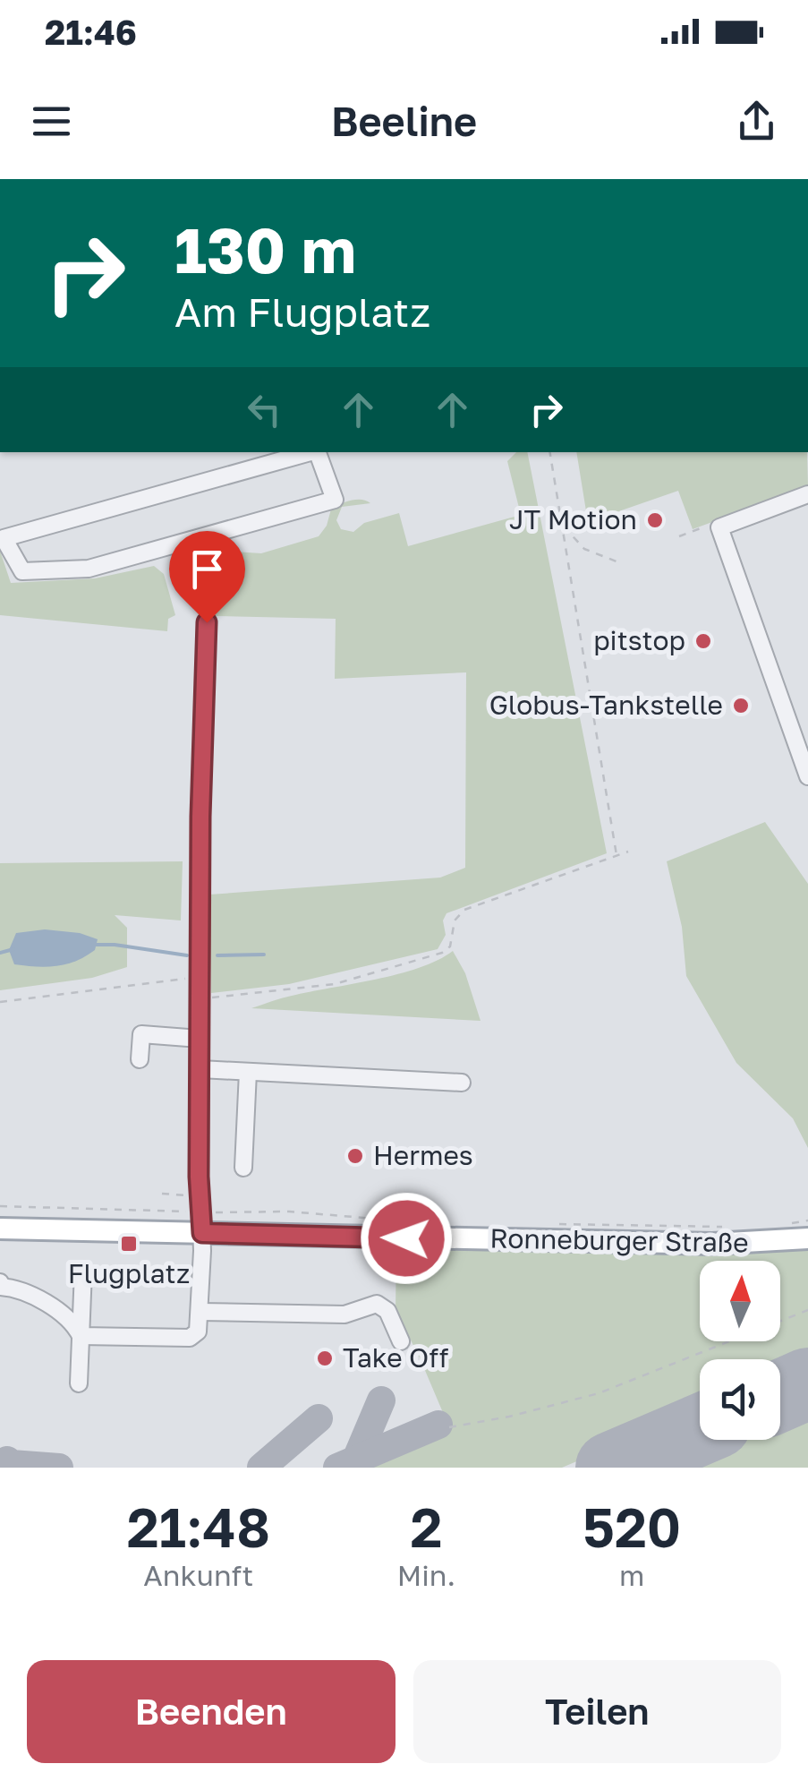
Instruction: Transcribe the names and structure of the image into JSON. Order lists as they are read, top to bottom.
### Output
{
  "streets": {
    "main road": ["Ronneburger Straße"]
  },
  "places": {
    "other": [
      "JT Motion",
      "pitstop",
      "Globus-Tankstelle",
      "Hermes",
      "Take Off"
    ],
    "transit": ["Flugplatz"]
  },
  "north": "top",
  "page": {
    "status": "21:46",
    "header": "Beeline",
    "turn": ["130 m", "Am Flugplatz"],
    "eta": [
      "21:48",
      "Ankunft",
      "2",
      "Min.",
      "520",
      "m"
    ],
    "buttons": ["Beenden", "Teilen"]
  }
}
